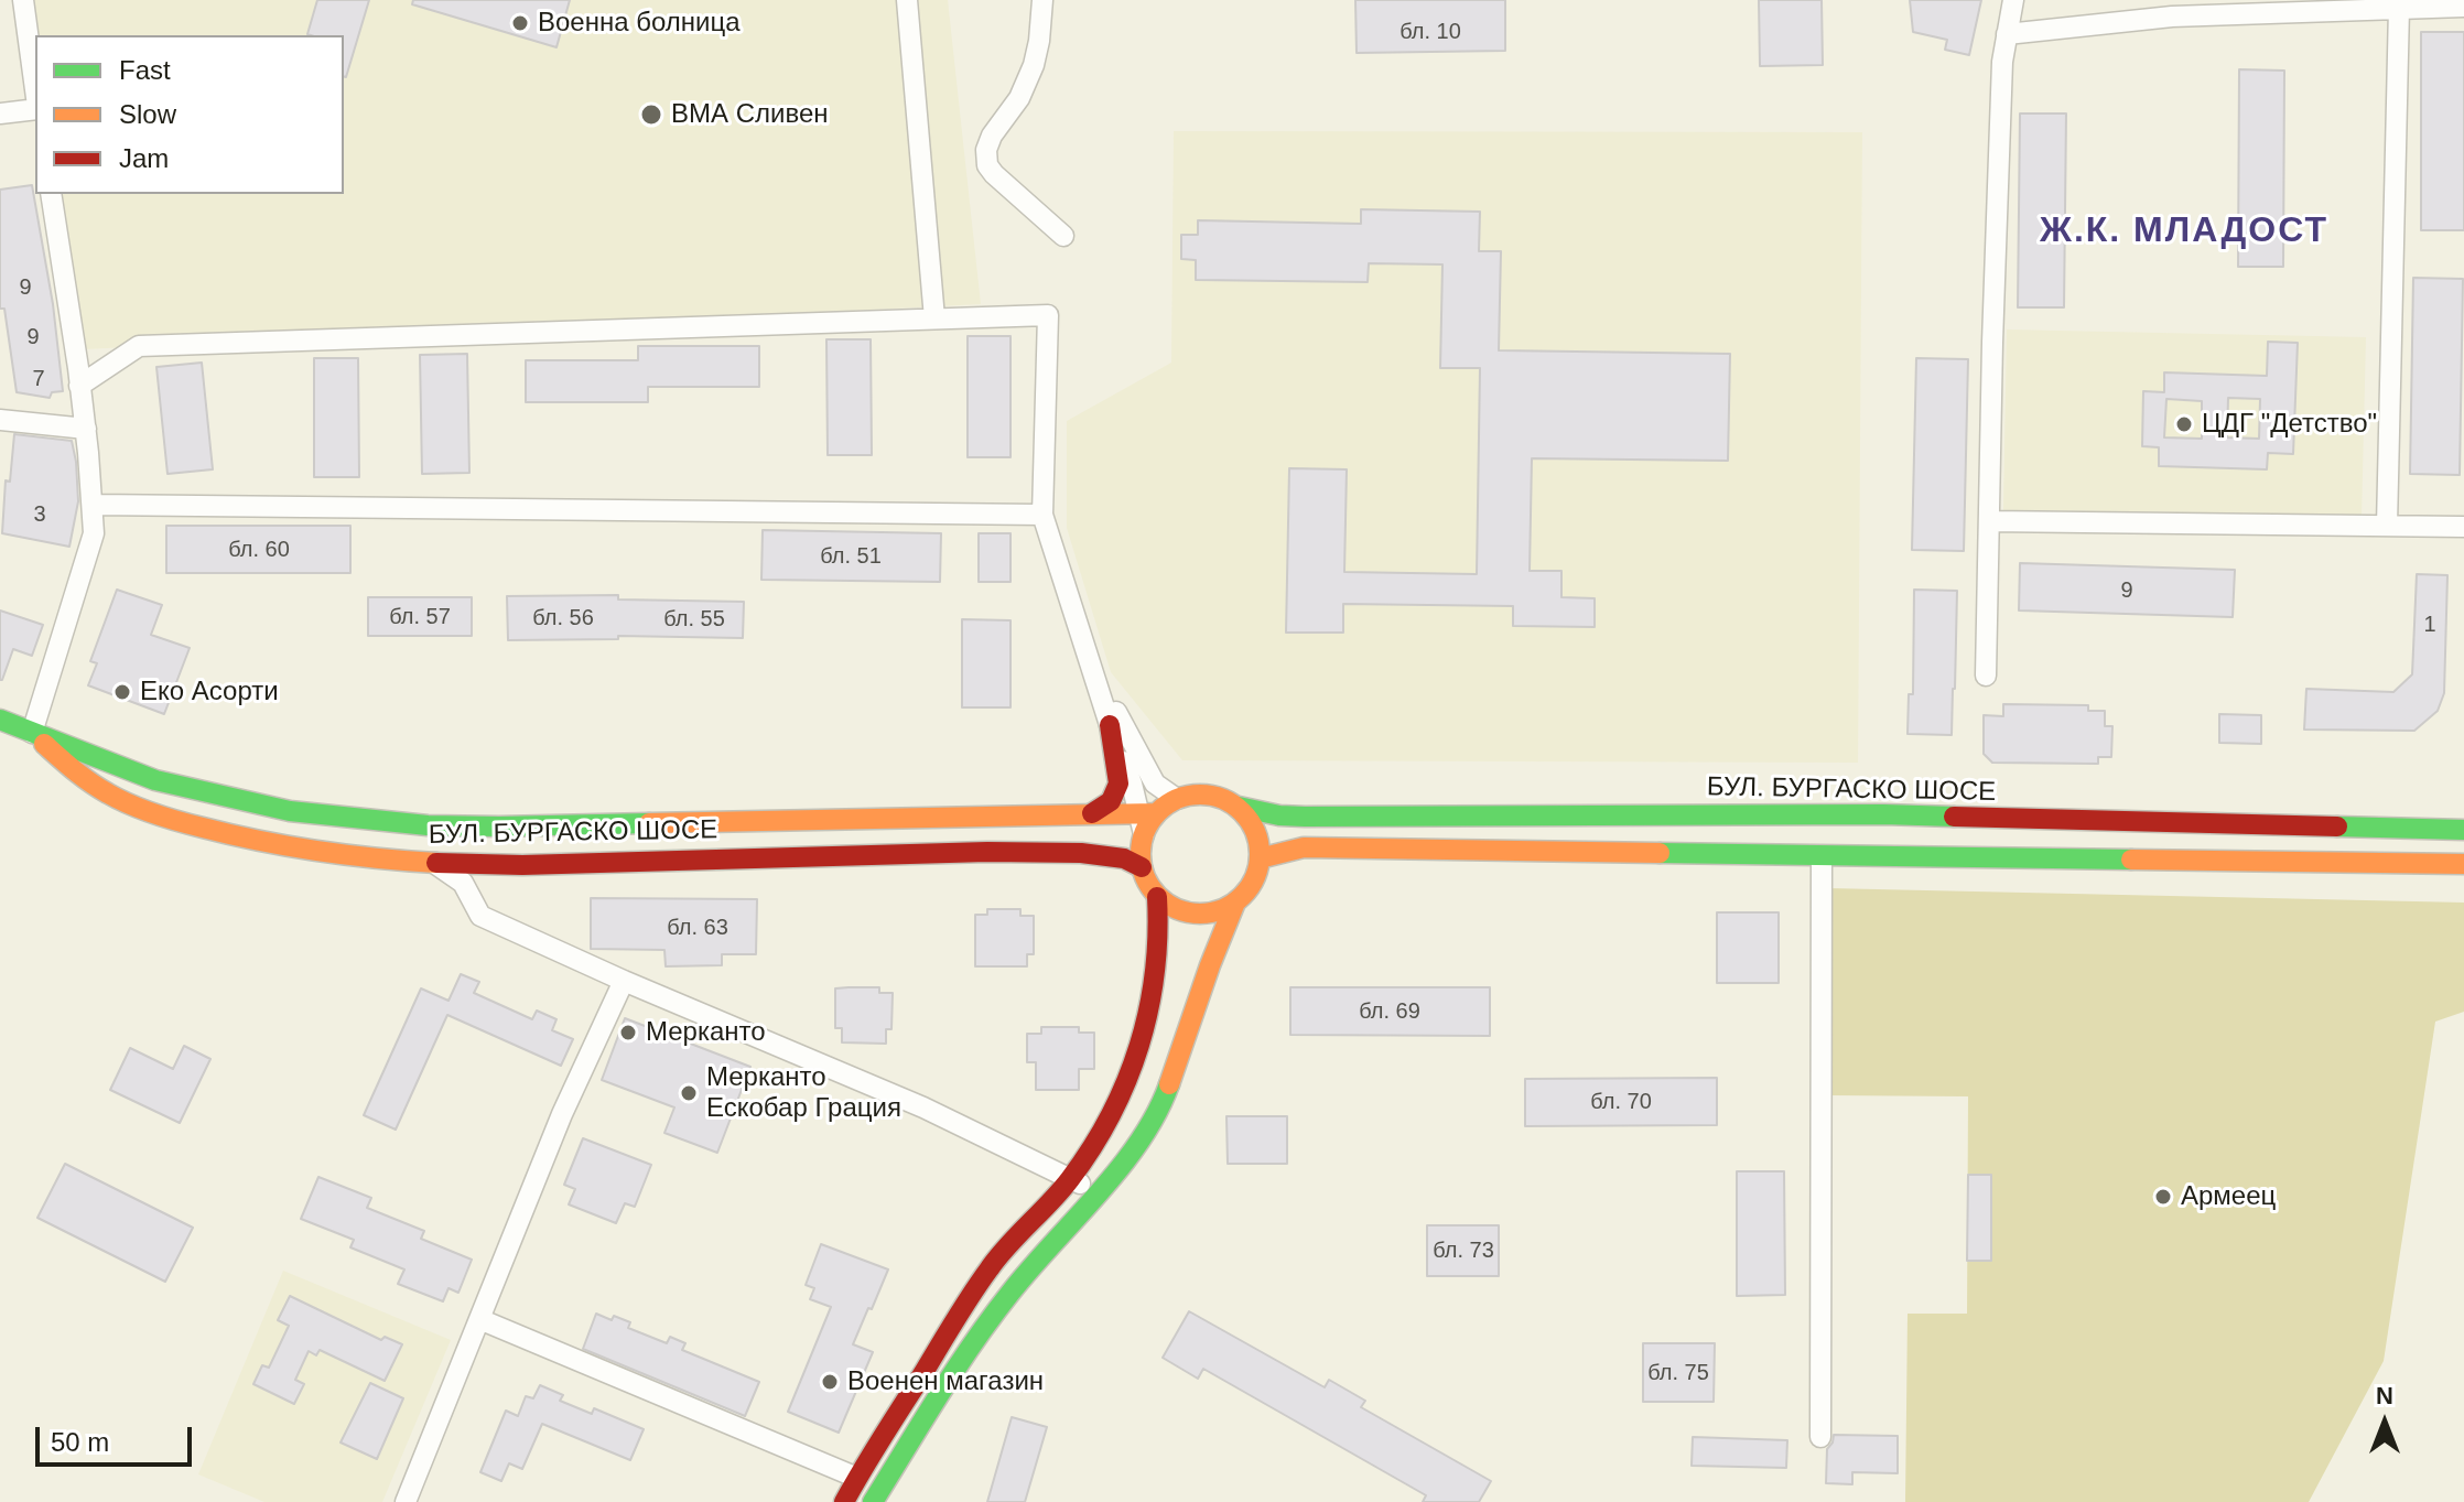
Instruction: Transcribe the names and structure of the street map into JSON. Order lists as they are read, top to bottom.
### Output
{
  "streets": {
    "main road": ["БУЛ. БУРГАСКО ШОСЕ"]
  },
  "districts": ["Ж.К. МЛАДОСТ"],
  "places": [
    "Военна болница",
    "ВМА Сливен",
    "ЦДГ \"Детство\"",
    "Еко Асорти",
    "Мерканто",
    "Мерканто Ескобар Грация",
    "Армеец",
    "Военен магазин"
  ],
  "house_numbers": [
    "бл. 10",
    "9",
    "9",
    "7",
    "3",
    "бл. 60",
    "бл. 51",
    "9",
    "бл. 57",
    "бл. 56",
    "бл. 55",
    "1",
    "бл. 63",
    "бл. 69",
    "бл. 70",
    "бл. 73",
    "бл. 75"
  ],
  "legend": ["Fast", "Slow", "Jam"],
  "scale_bar": "50 m",
  "north": "top"
}
